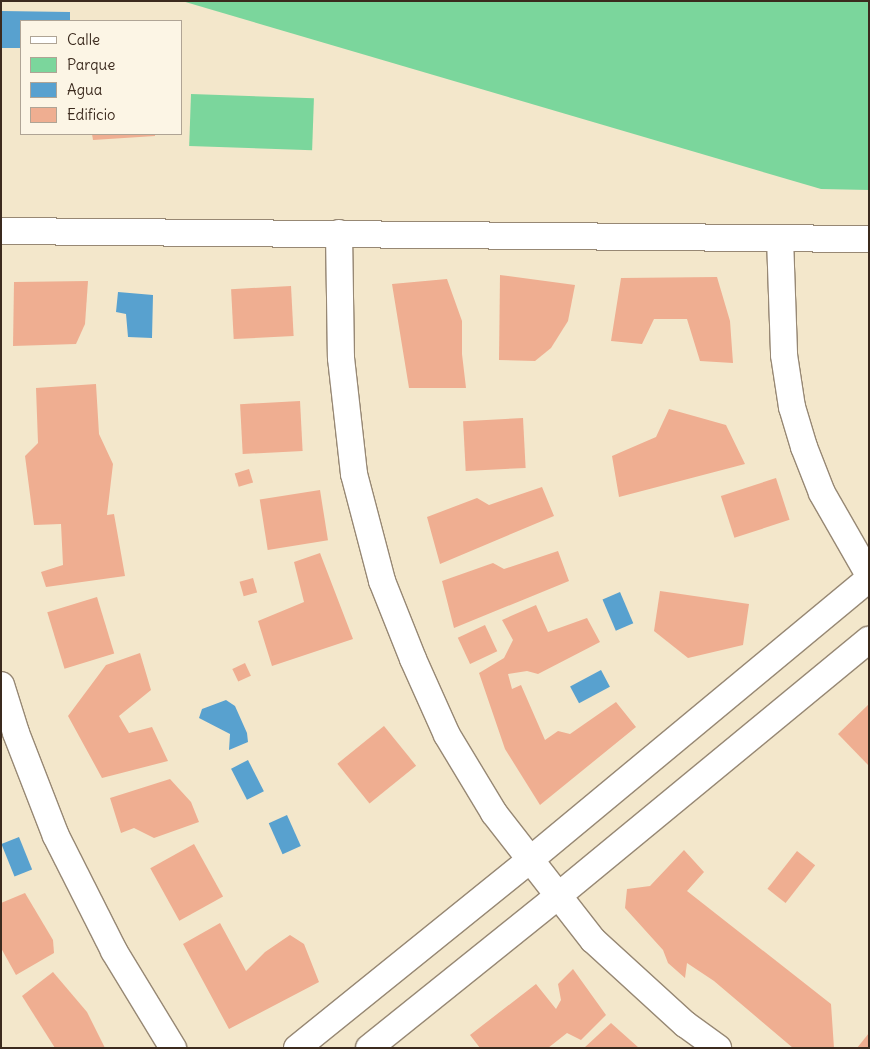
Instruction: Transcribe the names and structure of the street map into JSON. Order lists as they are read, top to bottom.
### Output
{
  "legend": [
    "Calle",
    "Parque",
    "Agua",
    "Edificio"
  ]
}
